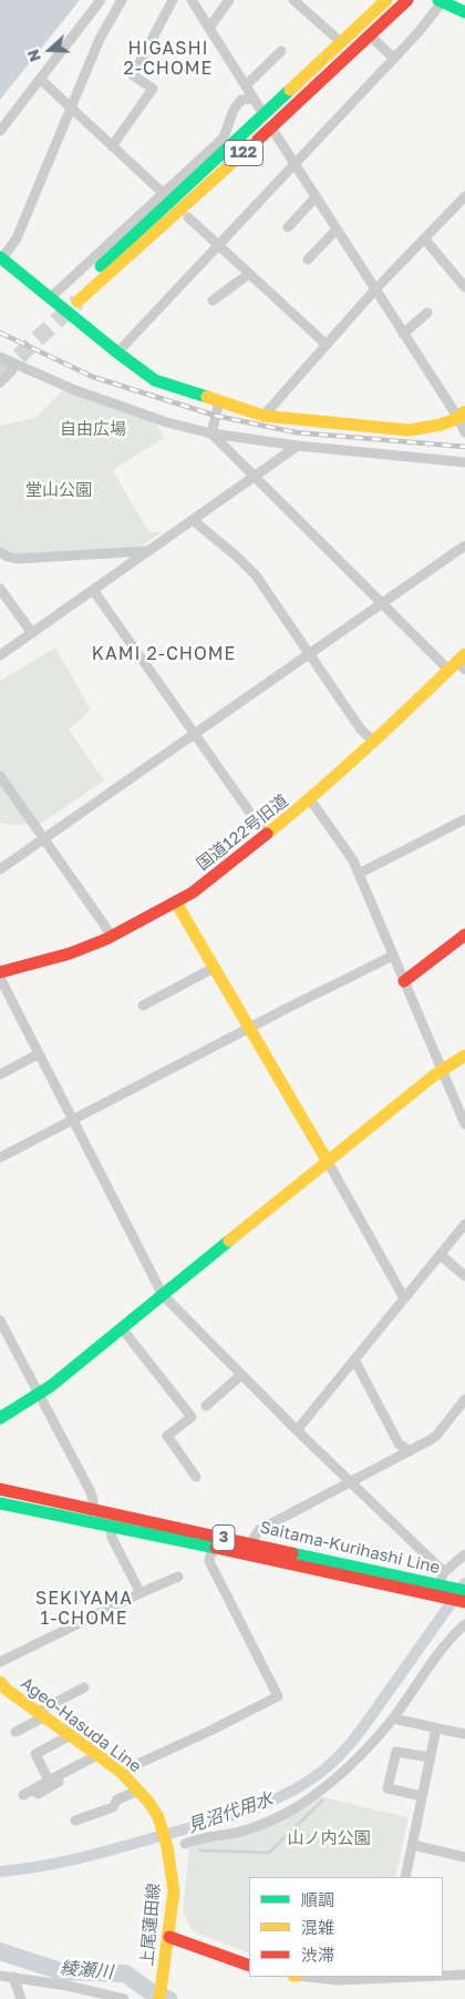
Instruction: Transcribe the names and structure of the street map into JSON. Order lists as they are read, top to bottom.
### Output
{
  "streets": {
    "main road": [
      "122",
      "国道122号旧道",
      "3",
      "Saitama-Kurihashi Line",
      "Ageo-Hasuda Line",
      "上尾蓮田線"
    ]
  },
  "crossings": [
    ["Ageo-Hasuda Line", "上尾蓮田線"]
  ],
  "districts": ["HIGASHI 2-CHOME", "KAMI 2-CHOME", "SEKIYAMA 1-CHOME"],
  "water": ["見沼代用水", "綾瀬川"],
  "parks": ["自由広場", "堂山公園", "山ノ内公園"],
  "legend": ["順調", "混雑", "渋滞"],
  "north": "left"
}
